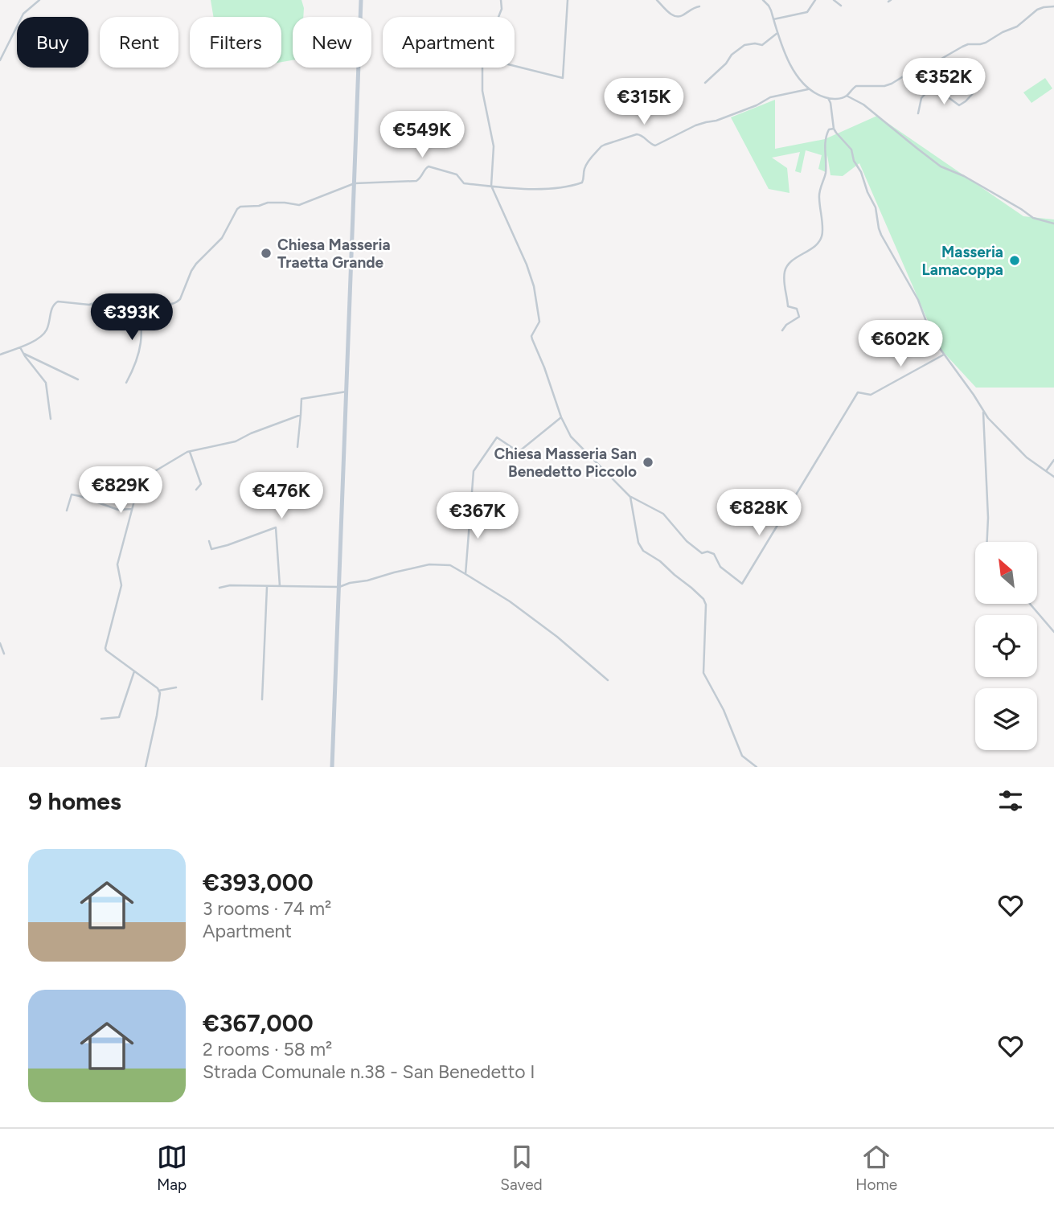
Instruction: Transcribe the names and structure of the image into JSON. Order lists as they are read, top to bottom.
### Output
{
  "places": ["Chiesa Masseria Traetta Grande", "Masseria Lamacoppa", "Chiesa Masseria San Benedetto Piccolo"],
  "north": "top left",
  "page": {
    "chip": [
      "Buy",
      "Rent",
      "Filters",
      "New",
      "Apartment"
    ],
    "price": [
      "€352K",
      "€315K",
      "€549K",
      "€393K",
      "€602K",
      "€829K",
      "€476K",
      "€828K",
      "€367K"
    ],
    "heading": "9 homes",
    "list": [
      {
        "name": "€393,000",
        "note": "3 rooms · 74 m² · Apartment"
      },
      {
        "name": "€367,000",
        "note": "2 rooms · 58 m² · Strada Comunale n.38 - San Benedetto I"
      }
    ],
    "tabs": ["Map", "Saved", "Home"]
  }
}
